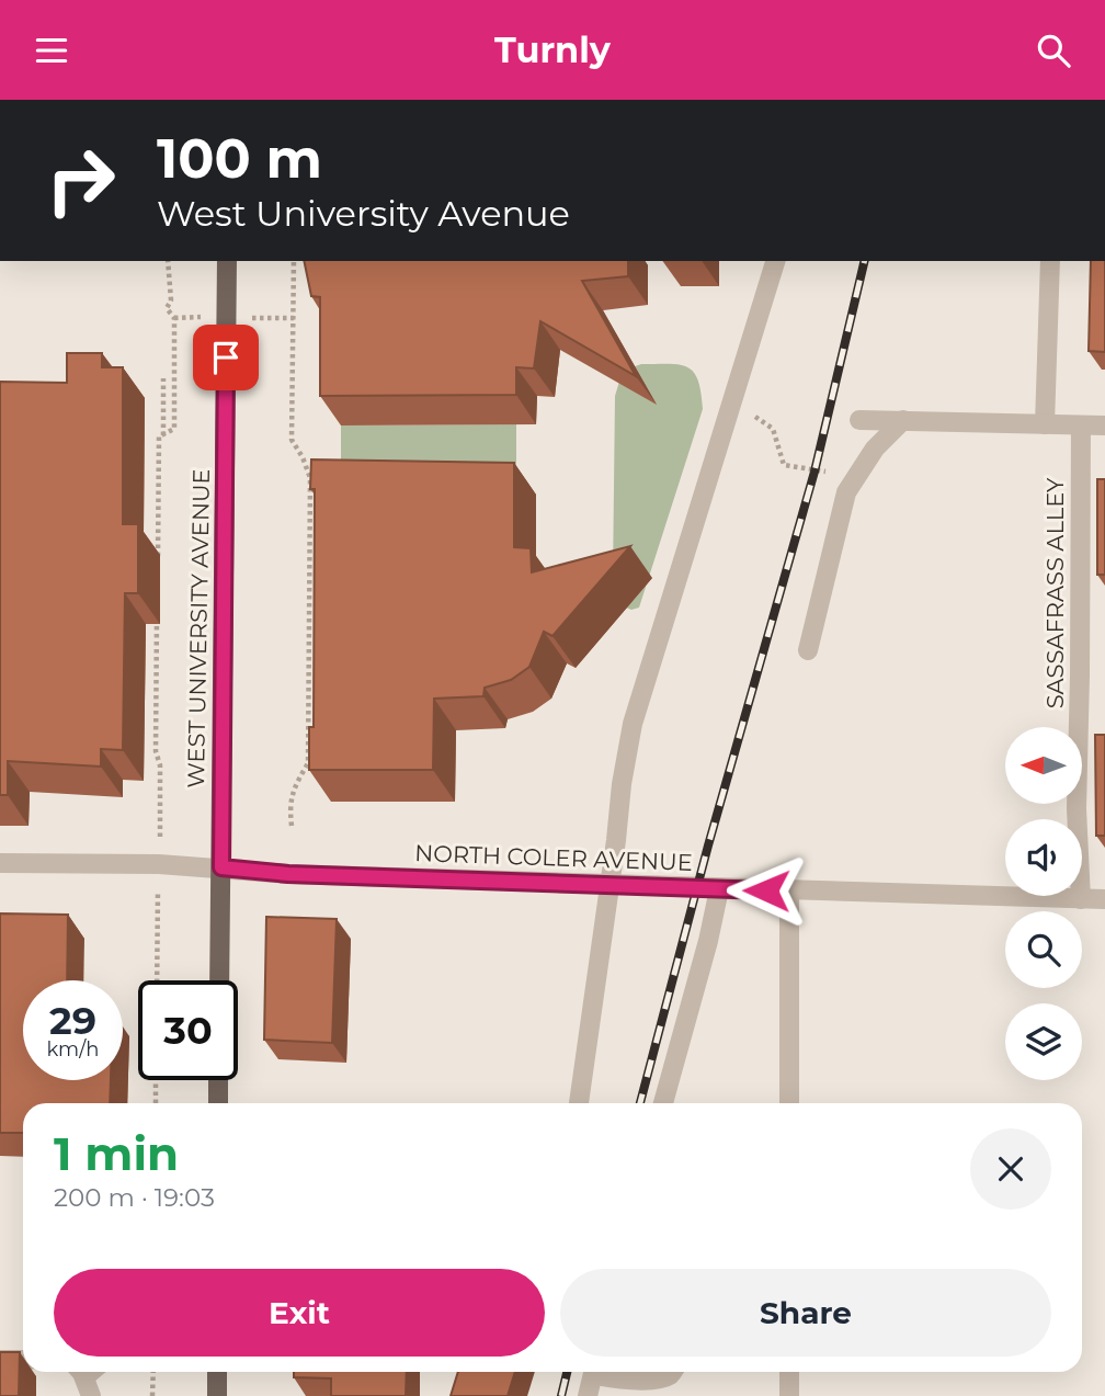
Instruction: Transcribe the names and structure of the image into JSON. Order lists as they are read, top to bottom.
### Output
{
  "streets": {
    "main road": ["WEST UNIVERSITY AVENUE"],
    "street": ["SASSAFRASS ALLEY", "NORTH COLER AVENUE"]
  },
  "crossings": [
    ["SASSAFRASS ALLEY", "NORTH COLER AVENUE"],
    ["WEST UNIVERSITY AVENUE", "NORTH COLER AVENUE"]
  ],
  "north": "left",
  "page": {
    "header": "Turnly",
    "turn": ["100 m", "West University Avenue"],
    "speed": "29 km/h",
    "limit": "30",
    "heading": ["1 min", "200 m · 19:03"],
    "buttons": ["Exit", "Share"]
  }
}
